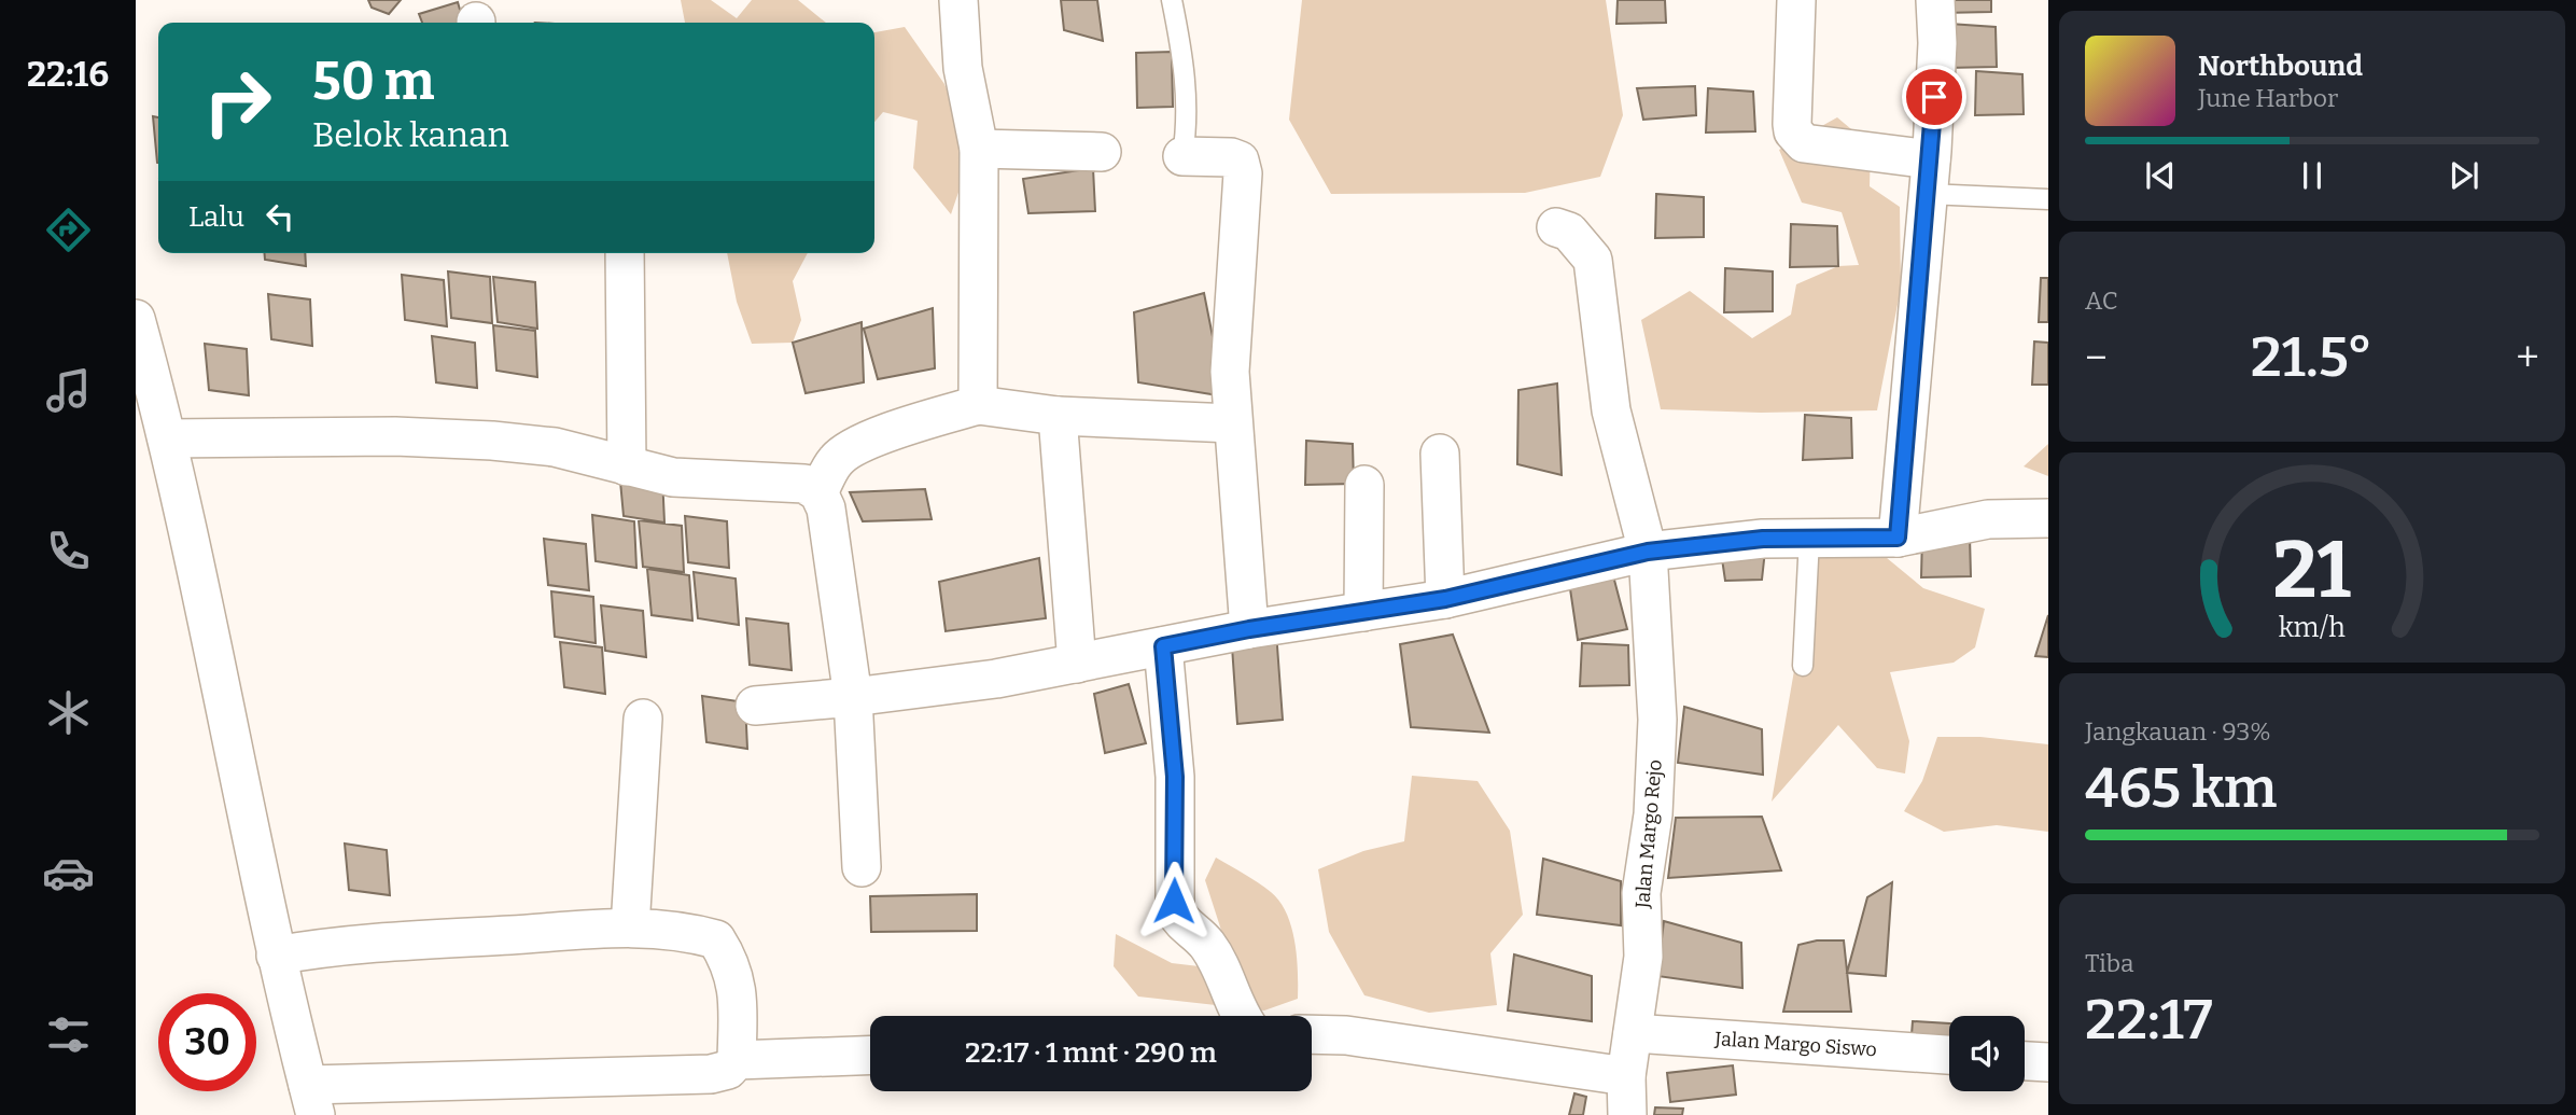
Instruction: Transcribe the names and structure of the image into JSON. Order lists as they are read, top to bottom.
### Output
{
  "streets": {
    "street": ["Jalan Margo Rejo", "Jalan Margo Siswo"]
  },
  "crossings": [
    ["Jalan Margo Rejo", "Jalan Margo Siswo"]
  ],
  "page": {
    "tabs": "22:16",
    "turn": ["50 m", "Belok kanan"],
    "song": ["Northbound", "June Harbor"],
    "then": "Lalu",
    "tile": [
      "AC",
      ["Jangkauan · 93%", "465 km"],
      ["Tiba", "22:17"]
    ],
    "heat": ["−", "21.5°", "+"],
    "limit": "30",
    "trip": "22:17 · 1 mnt · 290 m",
    "gauge": ["21", "km/h"]
  }
}
